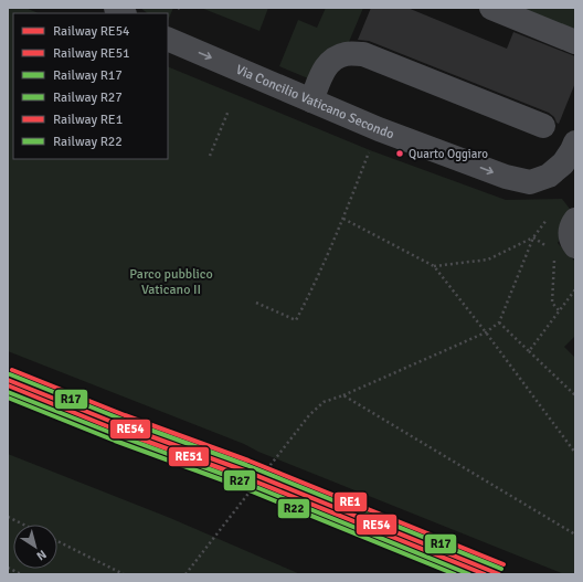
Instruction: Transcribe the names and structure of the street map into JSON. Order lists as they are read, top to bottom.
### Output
{
  "streets": {
    "street": ["Via Concilio Vaticano Secondo"]
  },
  "one_way": ["Via Concilio Vaticano Secondo"],
  "parks": ["Parco pubblico Vaticano II"],
  "places": ["Quarto Oggiaro"],
  "lines": [
    "rail line RE1",
    "rail line R17",
    "rail line RE54",
    "rail line RE51",
    "rail line R27",
    "rail line R22"
  ],
  "legend": [
    "Railway RE54",
    "Railway RE51",
    "Railway R17",
    "Railway R27",
    "Railway RE1",
    "Railway R22"
  ],
  "north": "bottom right"
}
